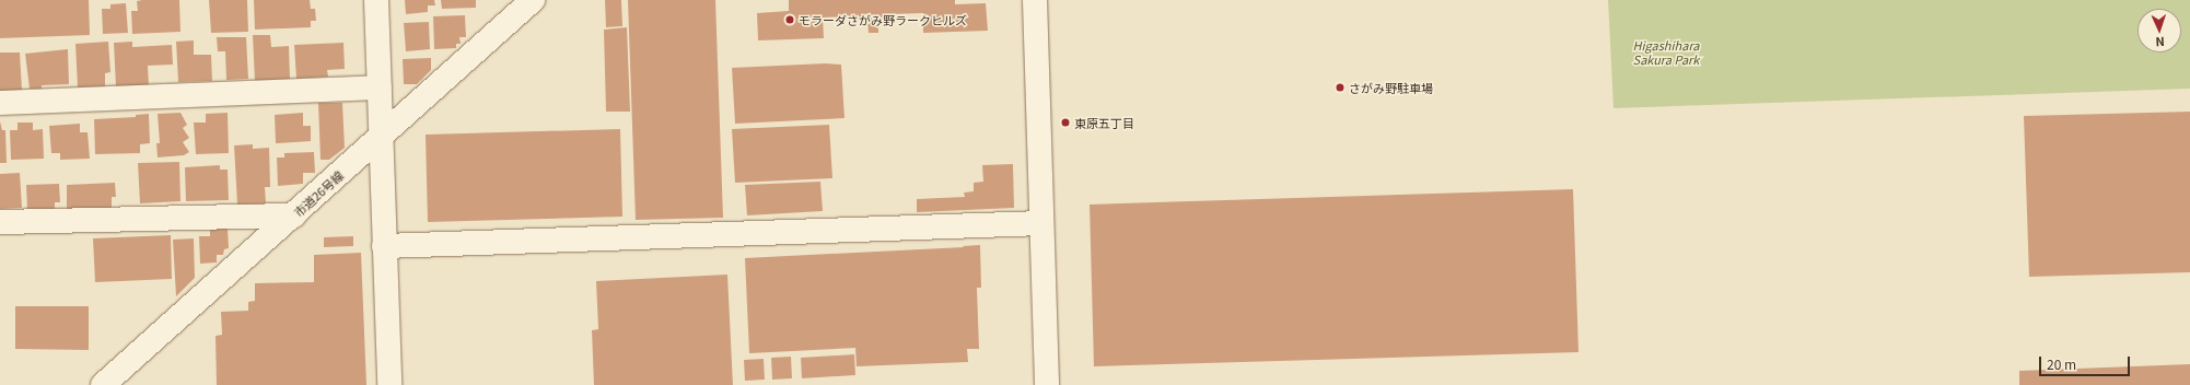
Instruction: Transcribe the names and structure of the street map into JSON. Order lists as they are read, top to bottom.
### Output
{
  "streets": {
    "street": ["市道26号線"]
  },
  "parks": ["Higashihara Sakura Park"],
  "places": ["モラーダさがみ野ラークヒルズ", "さがみ野駐車場", "東原五丁目"],
  "scale_bar": "20 m",
  "north": "bottom"
}
